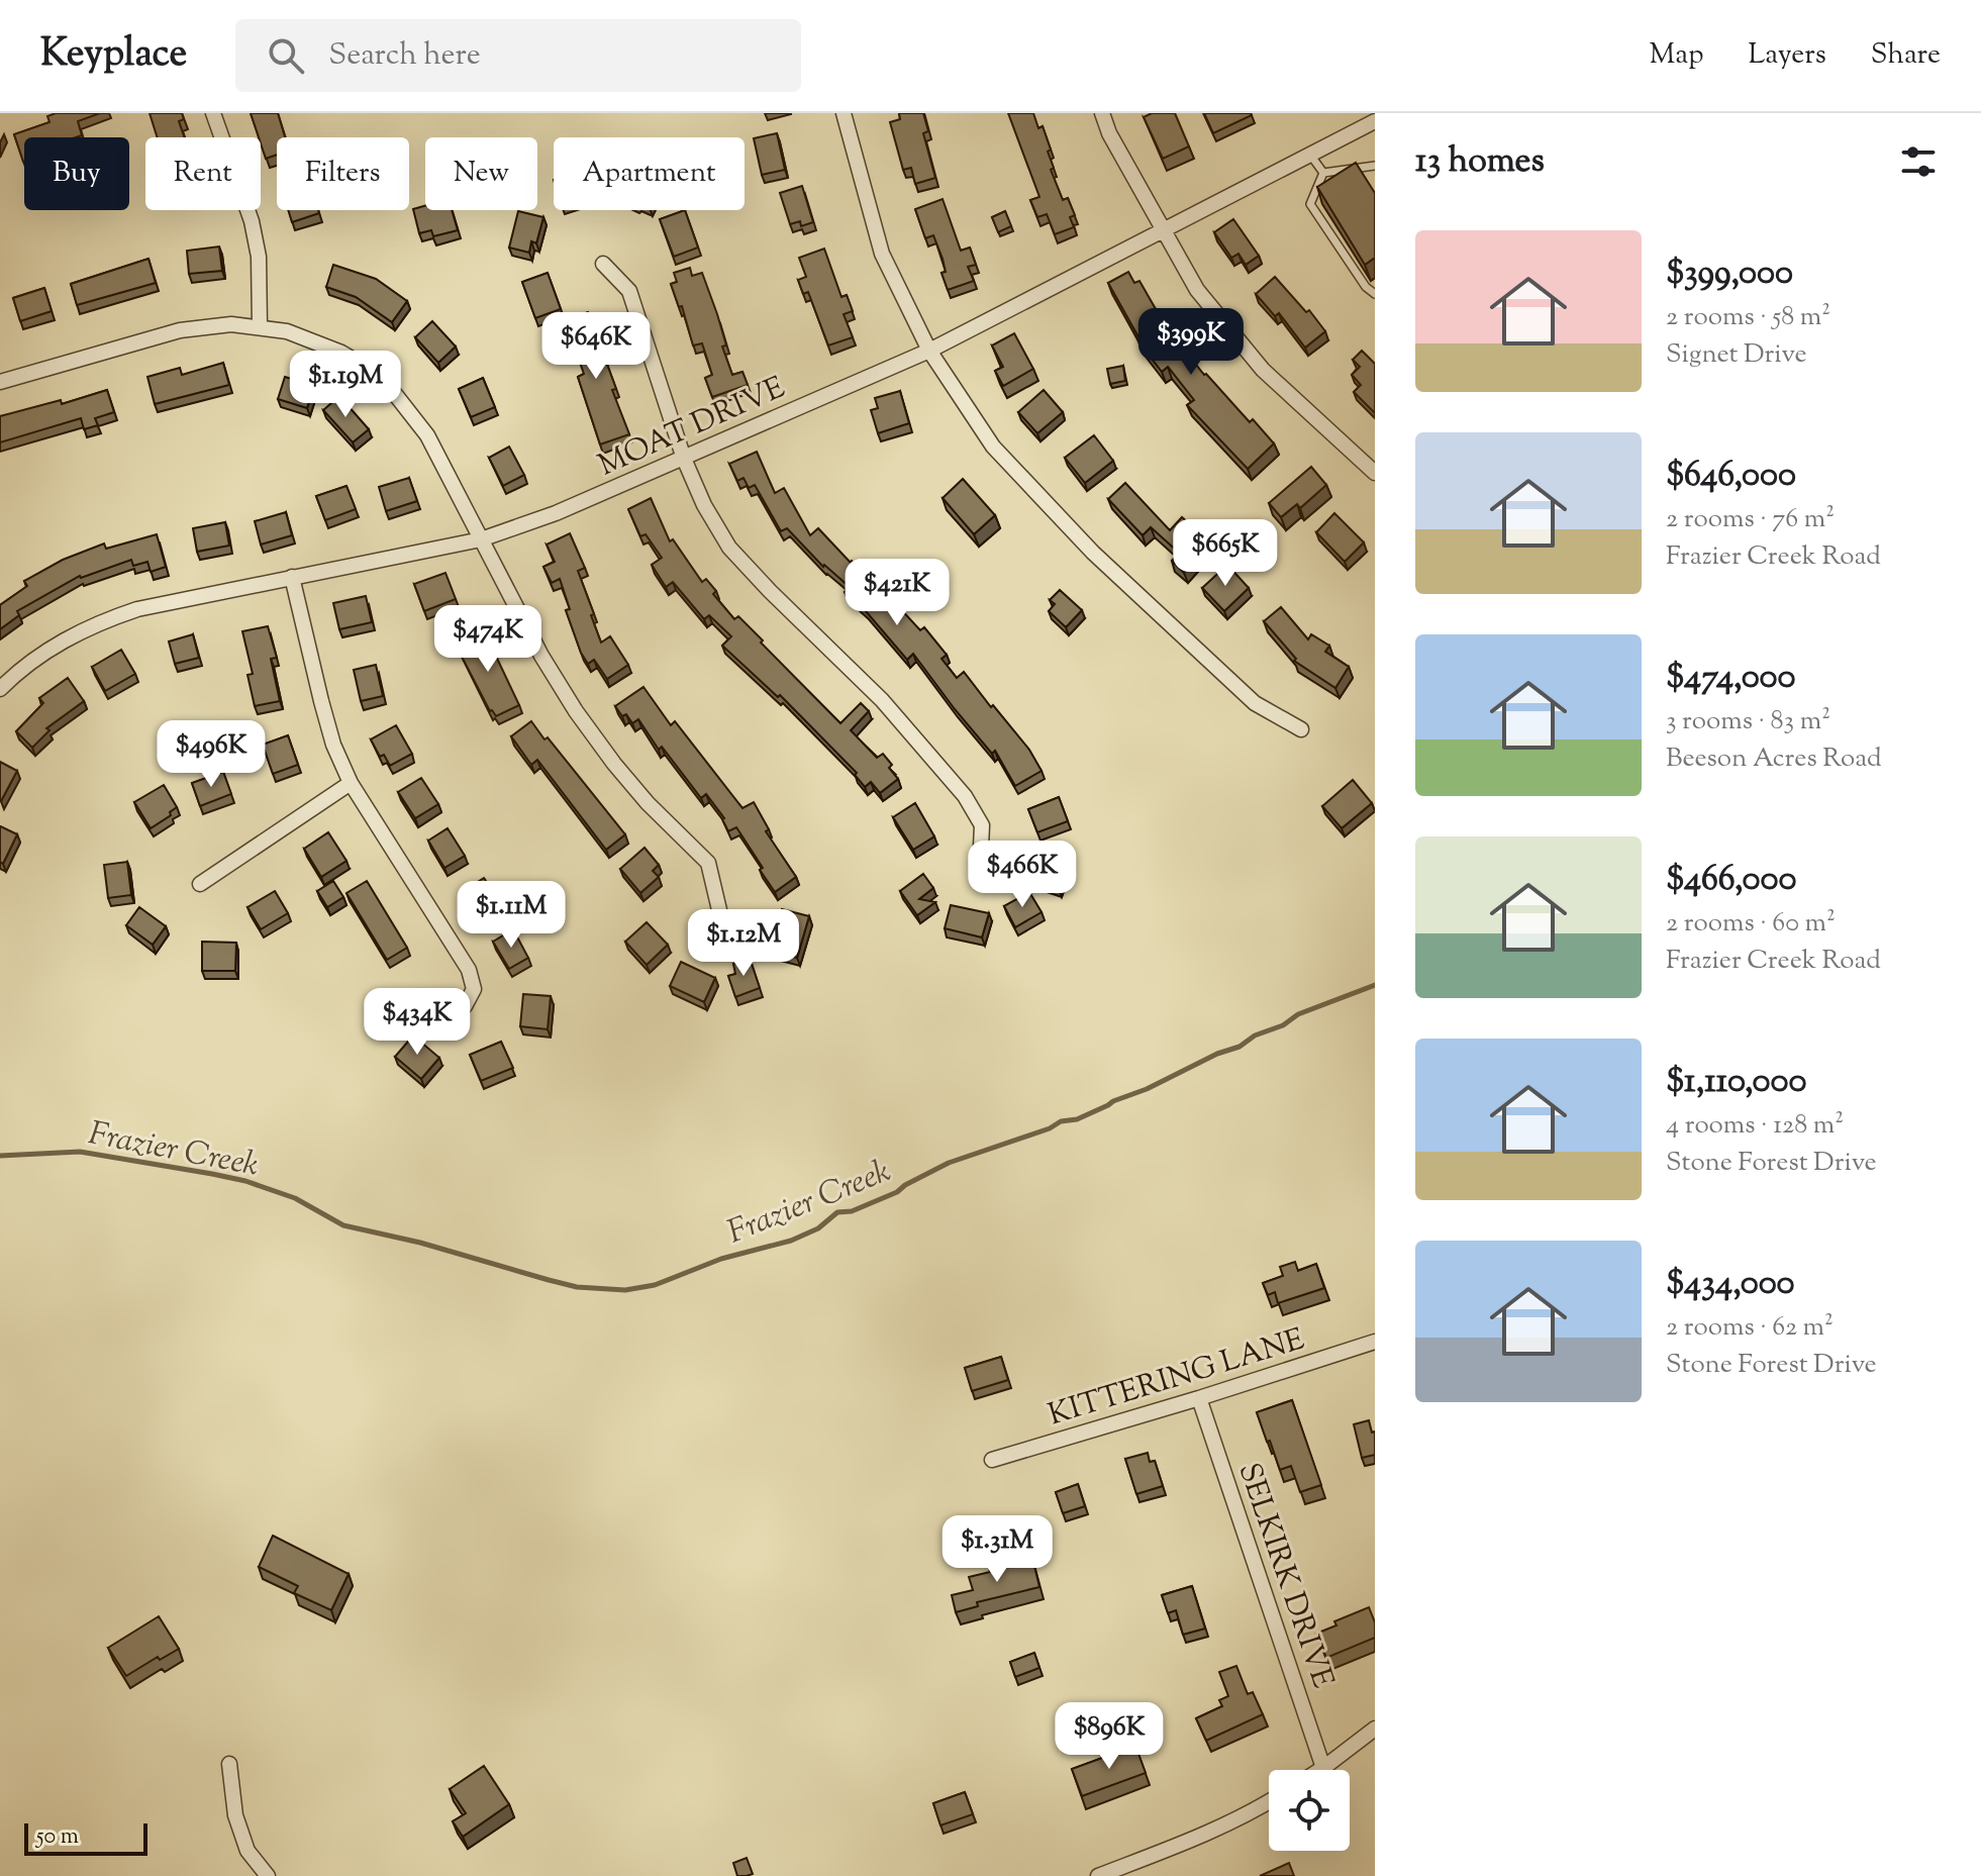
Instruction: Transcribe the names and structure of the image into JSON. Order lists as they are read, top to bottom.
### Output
{
  "streets": {
    "street": ["MOAT DRIVE", "KITTERING LANE", "SELKIRK DRIVE"]
  },
  "crossings": [
    ["KITTERING LANE", "SELKIRK DRIVE"]
  ],
  "water": ["Frazier Creek"],
  "scale_bar": "50 m",
  "page": {
    "header": "Keyplace",
    "search": "Search here",
    "nav": ["Map", "Layers", "Share"],
    "heading": "13 homes",
    "chip": [
      "Buy",
      "Rent",
      "Filters",
      "New",
      "Apartment"
    ],
    "list": [
      {
        "name": "$399,000",
        "note": "2 rooms · 58 m² · Signet Drive"
      },
      {
        "name": "$646,000",
        "note": "2 rooms · 76 m² · Frazier Creek Road"
      },
      {
        "name": "$474,000",
        "note": "3 rooms · 83 m² · Beeson Acres Road"
      },
      {
        "name": "$466,000",
        "note": "2 rooms · 60 m² · Frazier Creek Road"
      },
      {
        "name": "$1,110,000",
        "note": "4 rooms · 128 m² · Stone Forest Drive"
      },
      {
        "name": "$434,000",
        "note": "2 rooms · 62 m² · Stone Forest Drive"
      }
    ],
    "price": [
      "$399K",
      "$646K",
      "$1.19M",
      "$665K",
      "$421K",
      "$474K",
      "$496K",
      "$466K",
      "$1.11M",
      "$1.12M",
      "$434K",
      "$1.31M",
      "$896K"
    ],
    "scale": "50 m"
  }
}
